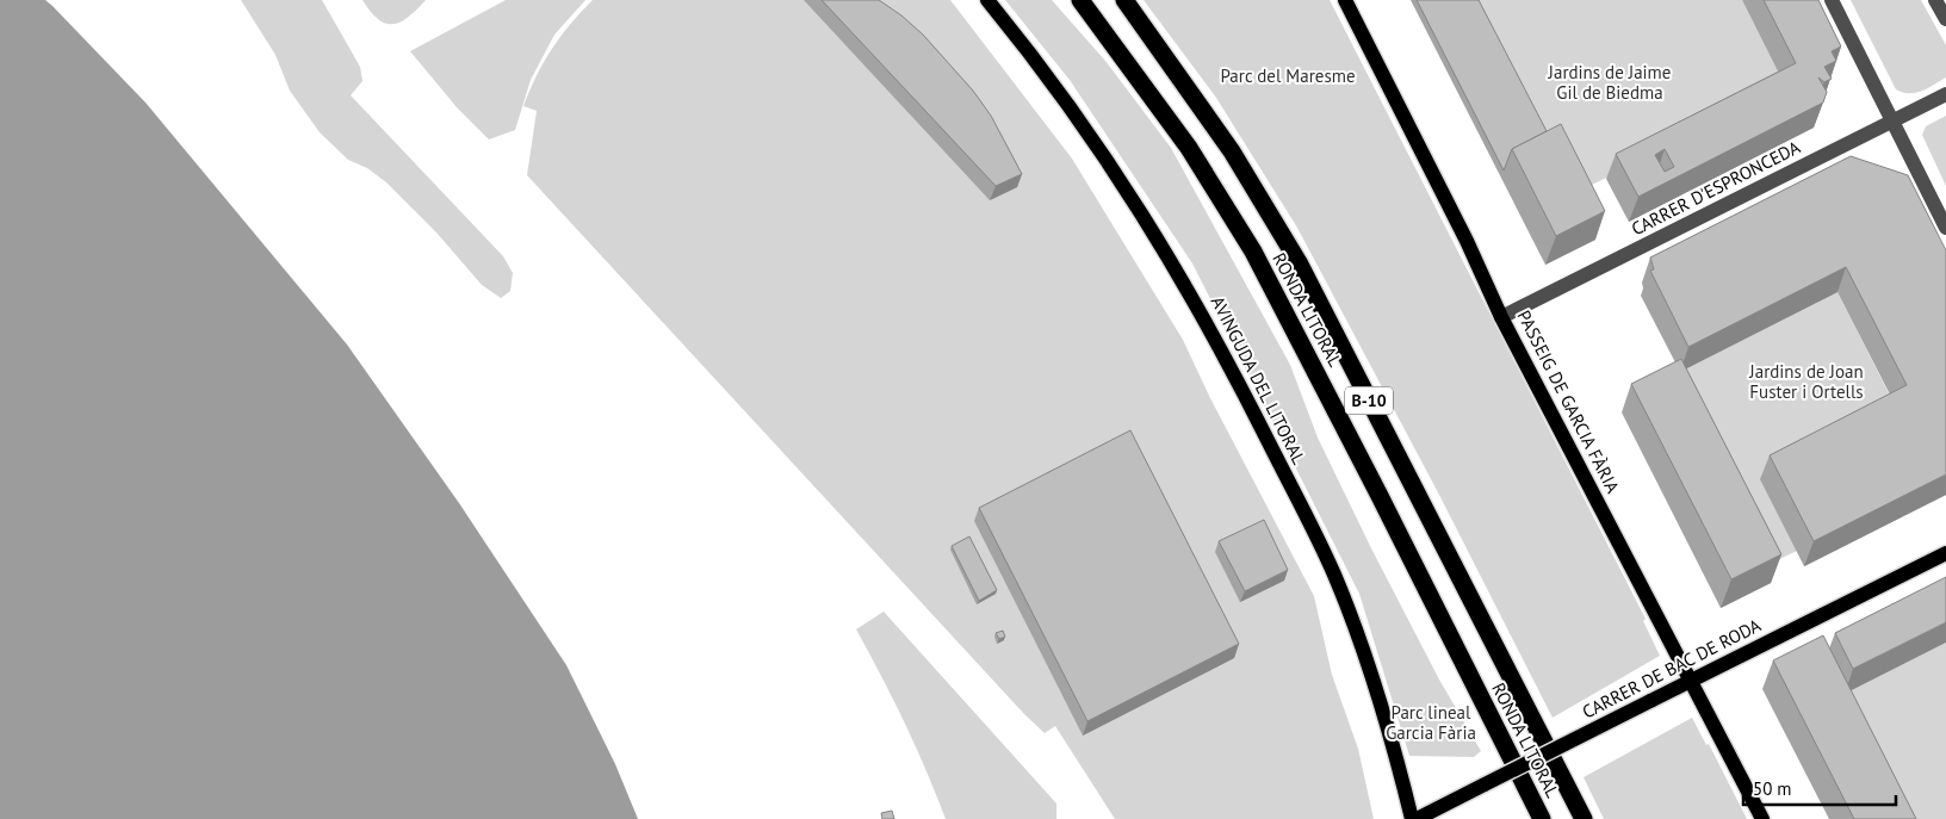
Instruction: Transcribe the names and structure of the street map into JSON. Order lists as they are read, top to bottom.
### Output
{
  "streets": {
    "highway": ["RONDA LITORAL", "B-10"],
    "main road": ["AVINGUDA DEL LITORAL", "PASSEIG DE GARCIA FÀRIA", "CARRER DE BAC DE RODA"],
    "street": ["CARRER D'ESPRONCEDA"]
  },
  "crossings": [
    ["CARRER D'ESPRONCEDA", "PASSEIG DE GARCIA FÀRIA"],
    ["AVINGUDA DEL LITORAL", "CARRER DE BAC DE RODA"],
    ["PASSEIG DE GARCIA FÀRIA", "CARRER DE BAC DE RODA"]
  ],
  "parks": [
    "Jardins de Jaime Gil de Biedma",
    "Parc del Maresme",
    "Jardins de Joan Fuster i Ortells",
    "Parc lineal Garcia Fària"
  ],
  "scale_bar": "50 m"
}
